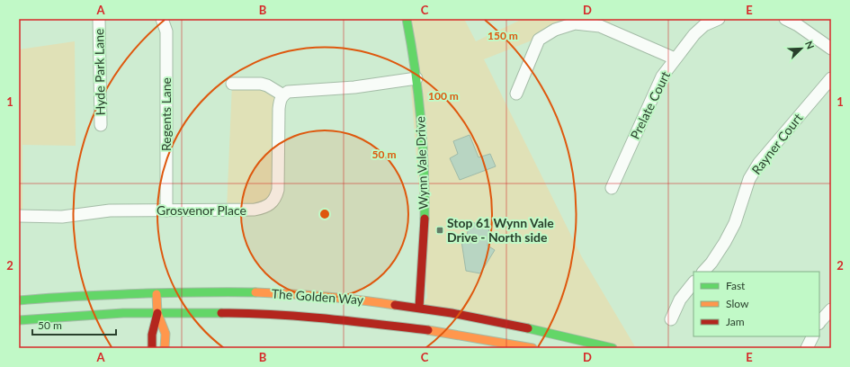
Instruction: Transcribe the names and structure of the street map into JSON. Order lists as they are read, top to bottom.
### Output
{
  "streets": {
    "main road": ["Wynn Vale Drive", "The Golden Way"],
    "street": [
      "Hyde Park Lane",
      "Prelate Court",
      "Regents Lane",
      "Rayner Court",
      "Grosvenor Place"
    ]
  },
  "crossings": [
    ["Regents Lane", "Grosvenor Place"],
    ["Wynn Vale Drive", "The Golden Way"]
  ],
  "places": {
    "transit": ["Stop 61 Wynn Vale Drive - North side"]
  },
  "legend": ["Fast", "Slow", "Jam"],
  "scale_bar": "50 m",
  "north": "top right",
  "grid": {
    "columns": [
      "A",
      "B",
      "C",
      "D",
      "E"
    ],
    "rows": ["1", "2"]
  },
  "rings": ["150 m", "100 m", "50 m"]
}
